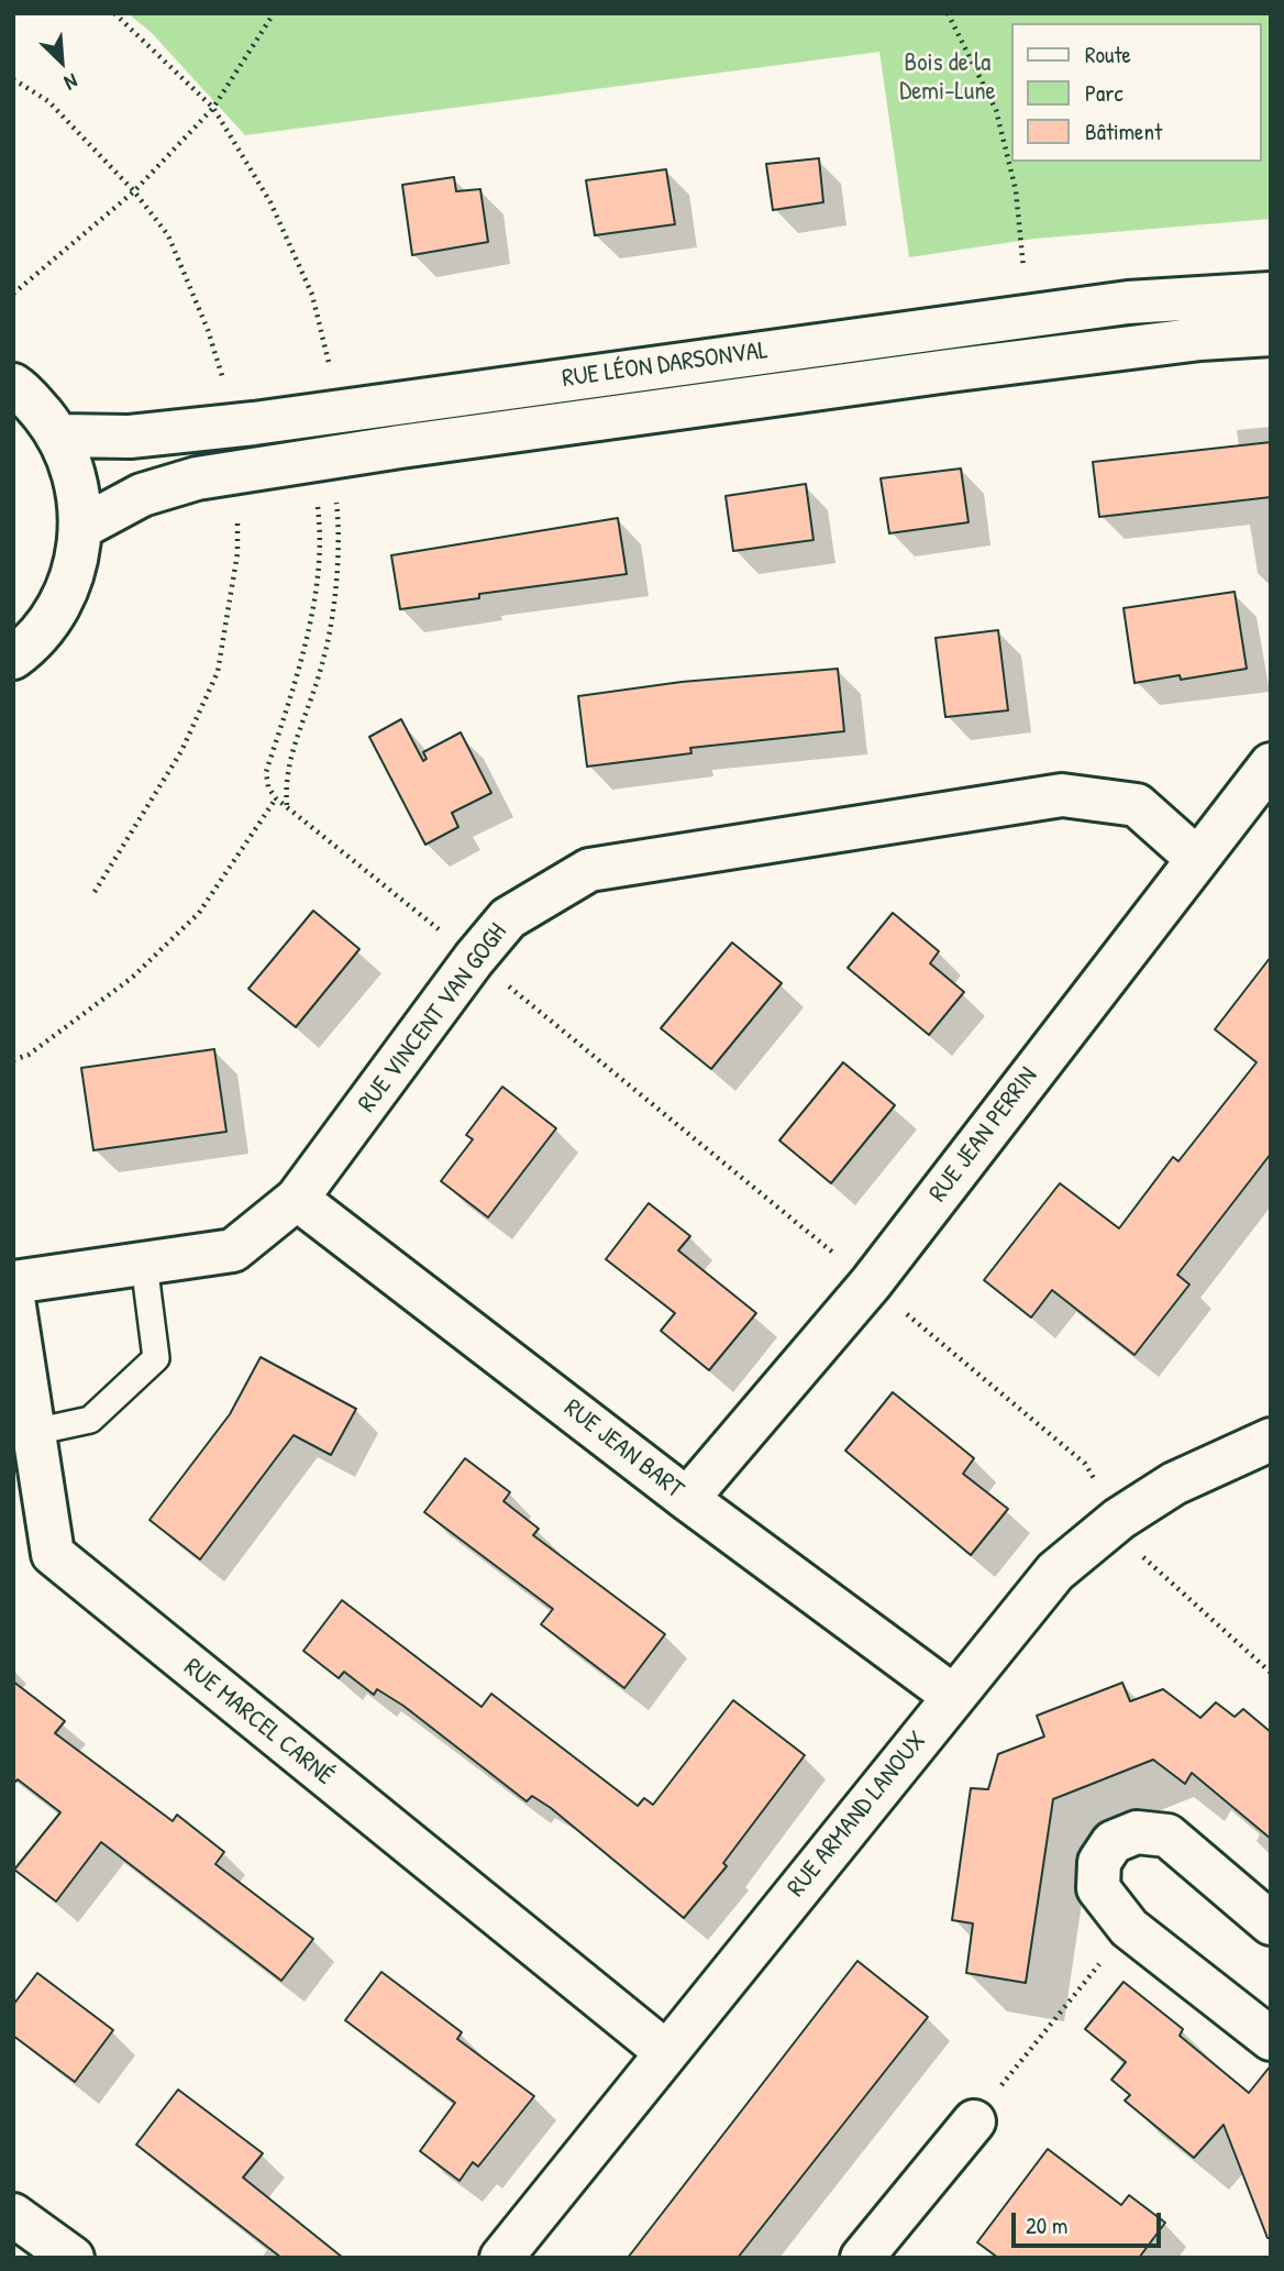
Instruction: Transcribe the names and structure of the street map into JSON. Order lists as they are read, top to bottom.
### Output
{
  "streets": {
    "street": [
      "RUE LÉON DARSONVAL",
      "RUE VINCENT VAN GOGH",
      "RUE JEAN PERRIN",
      "RUE JEAN BART",
      "RUE MARCEL CARNÉ",
      "RUE ARMAND LANOUX"
    ]
  },
  "crossings": [
    ["RUE VINCENT VAN GOGH", "RUE JEAN PERRIN"],
    ["RUE VINCENT VAN GOGH", "RUE JEAN BART"],
    ["RUE JEAN PERRIN", "RUE JEAN BART"],
    ["RUE JEAN BART", "RUE ARMAND LANOUX"],
    ["RUE MARCEL CARNÉ", "RUE ARMAND LANOUX"]
  ],
  "parks": ["Bois de la Demi-Lune"],
  "legend": ["Route", "Parc", "Bâtiment"],
  "scale_bar": "20 m",
  "north": "bottom right"
}
